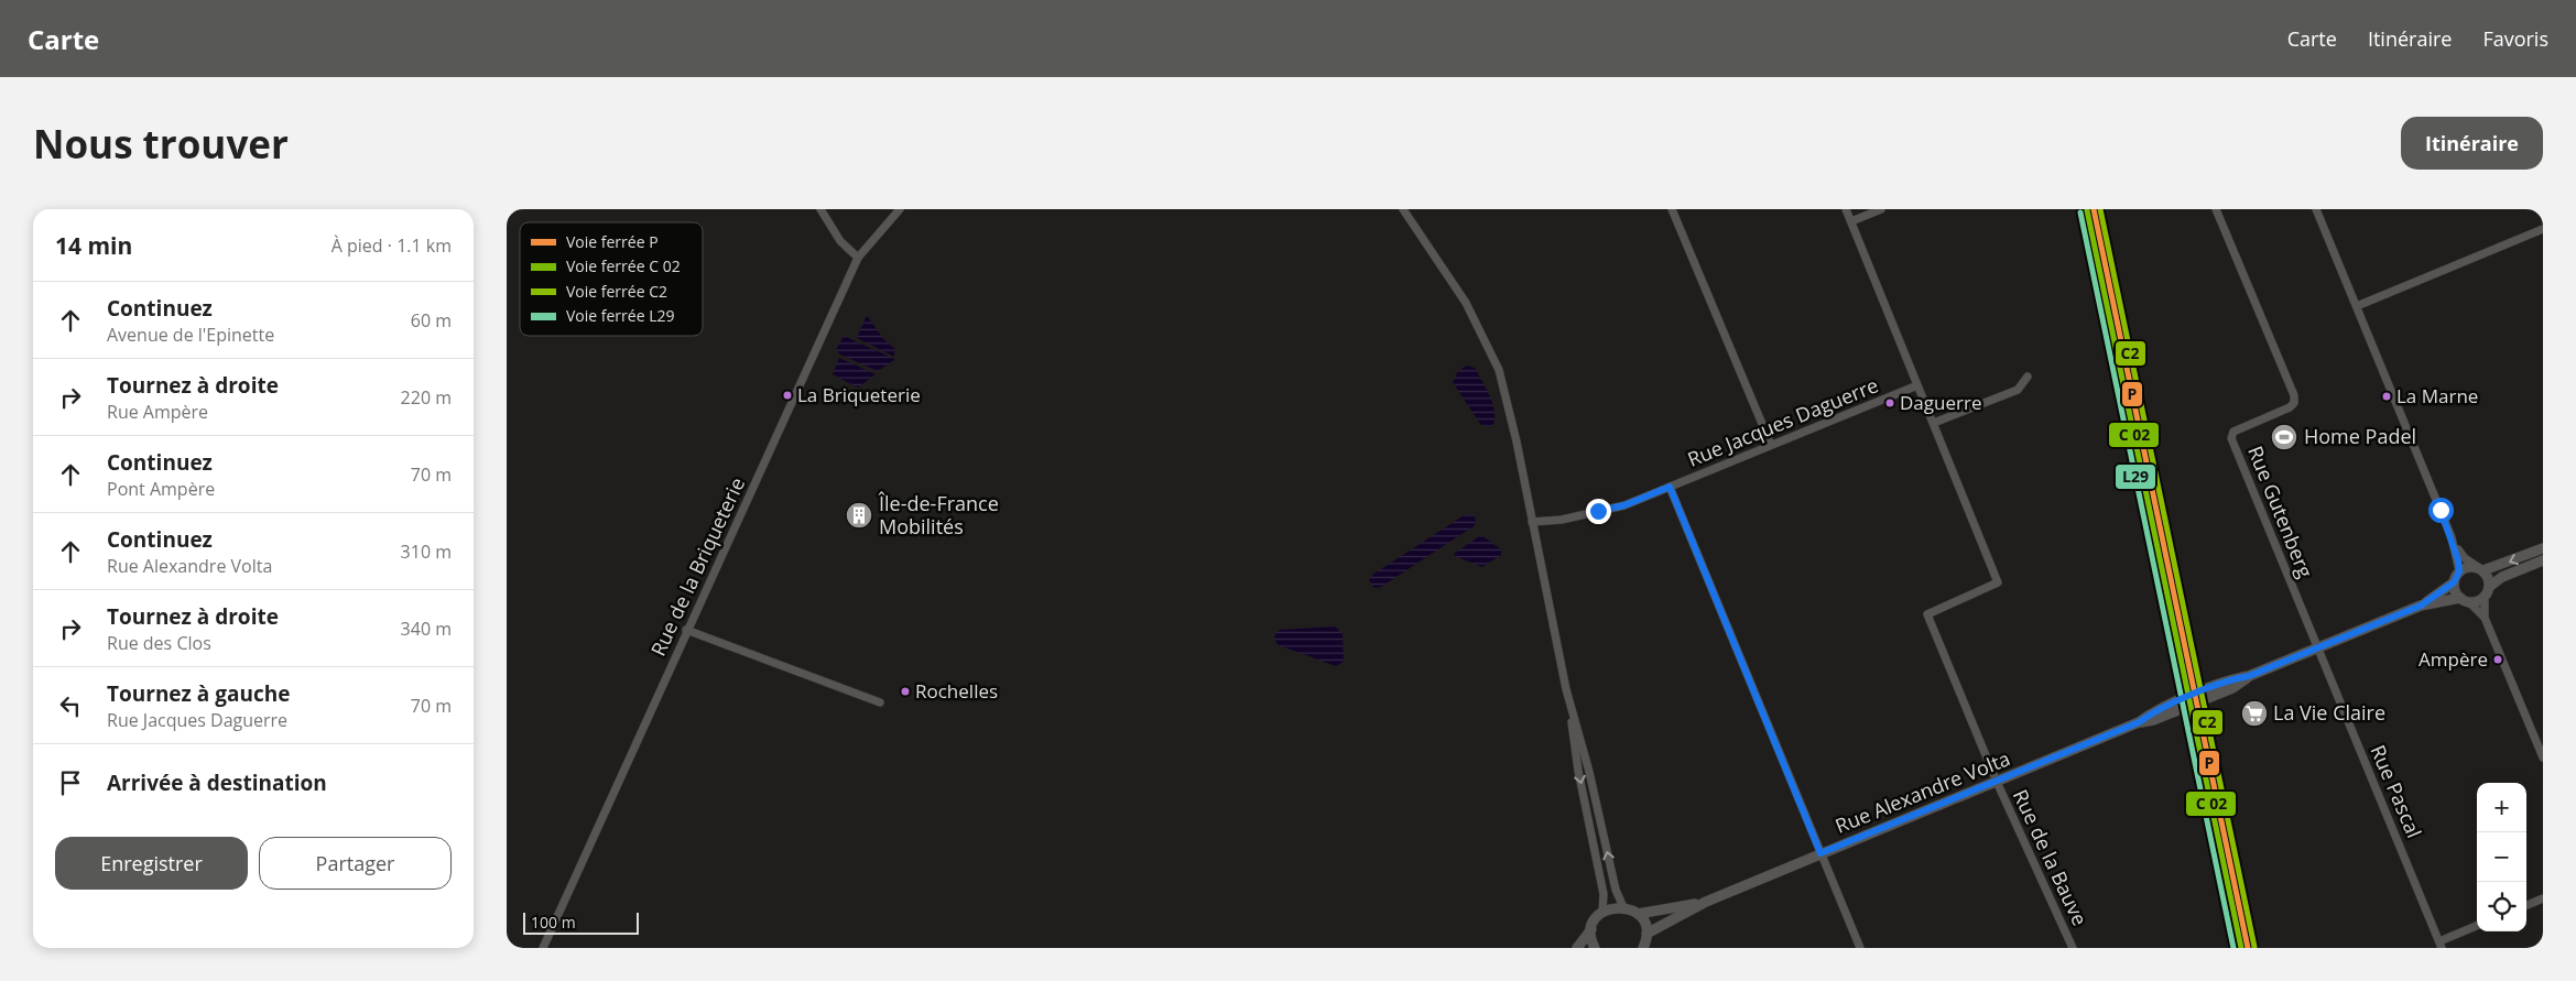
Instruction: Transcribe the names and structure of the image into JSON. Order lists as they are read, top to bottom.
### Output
{
  "streets": {
    "main road": ["Rue Alexandre Volta"],
    "street": [
      "Rue Jacques Daguerre",
      "Rue Gutenberg",
      "Rue de la Briqueterie",
      "Rue Pascal",
      "Rue de la Bauve"
    ]
  },
  "crossings": [
    ["Rue Gutenberg", "Rue Pascal"],
    ["Rue Gutenberg", "Rue Alexandre Volta"],
    ["Rue Pascal", "Rue Alexandre Volta"],
    ["Rue Alexandre Volta", "Rue de la Bauve"]
  ],
  "places": {
    "other": [
      "La Briqueterie",
      "La Marne",
      "Daguerre",
      "Ampère",
      "Rochelles"
    ],
    "sports": ["Home Padel"],
    "building": ["Île-de-France Mobilités"],
    "supermarket": ["La Vie Claire"]
  },
  "lines": ["rail line P", "rail line C2", "rail line L29"],
  "legend": [
    "Voie ferrée P",
    "Voie ferrée C 02",
    "Voie ferrée C2",
    "Voie ferrée L29"
  ],
  "scale_bar": "100 m",
  "page": {
    "header": "Carte",
    "nav": ["Carte", "Itinéraire", "Favoris"],
    "buttons": [
      "Itinéraire",
      ["Enregistrer", "Partager"]
    ],
    "title": "Nous trouver",
    "heading": ["14 min", "À pied · 1.1 km"],
    "list": [
      ["Continuez", "Avenue de l'Epinette", "60 m"],
      ["Tournez à droite", "Rue Ampère", "220 m"],
      ["Continuez", "Pont Ampère", "70 m"],
      ["Continuez", "Rue Alexandre Volta", "310 m"],
      ["Tournez à droite", "Rue des Clos", "340 m"],
      ["Tournez à gauche", "Rue Jacques Daguerre", "70 m"],
      "Arrivée à destination"
    ],
    "map_buttons": ["+", "−"],
    "scale": "100 m"
  }
}
